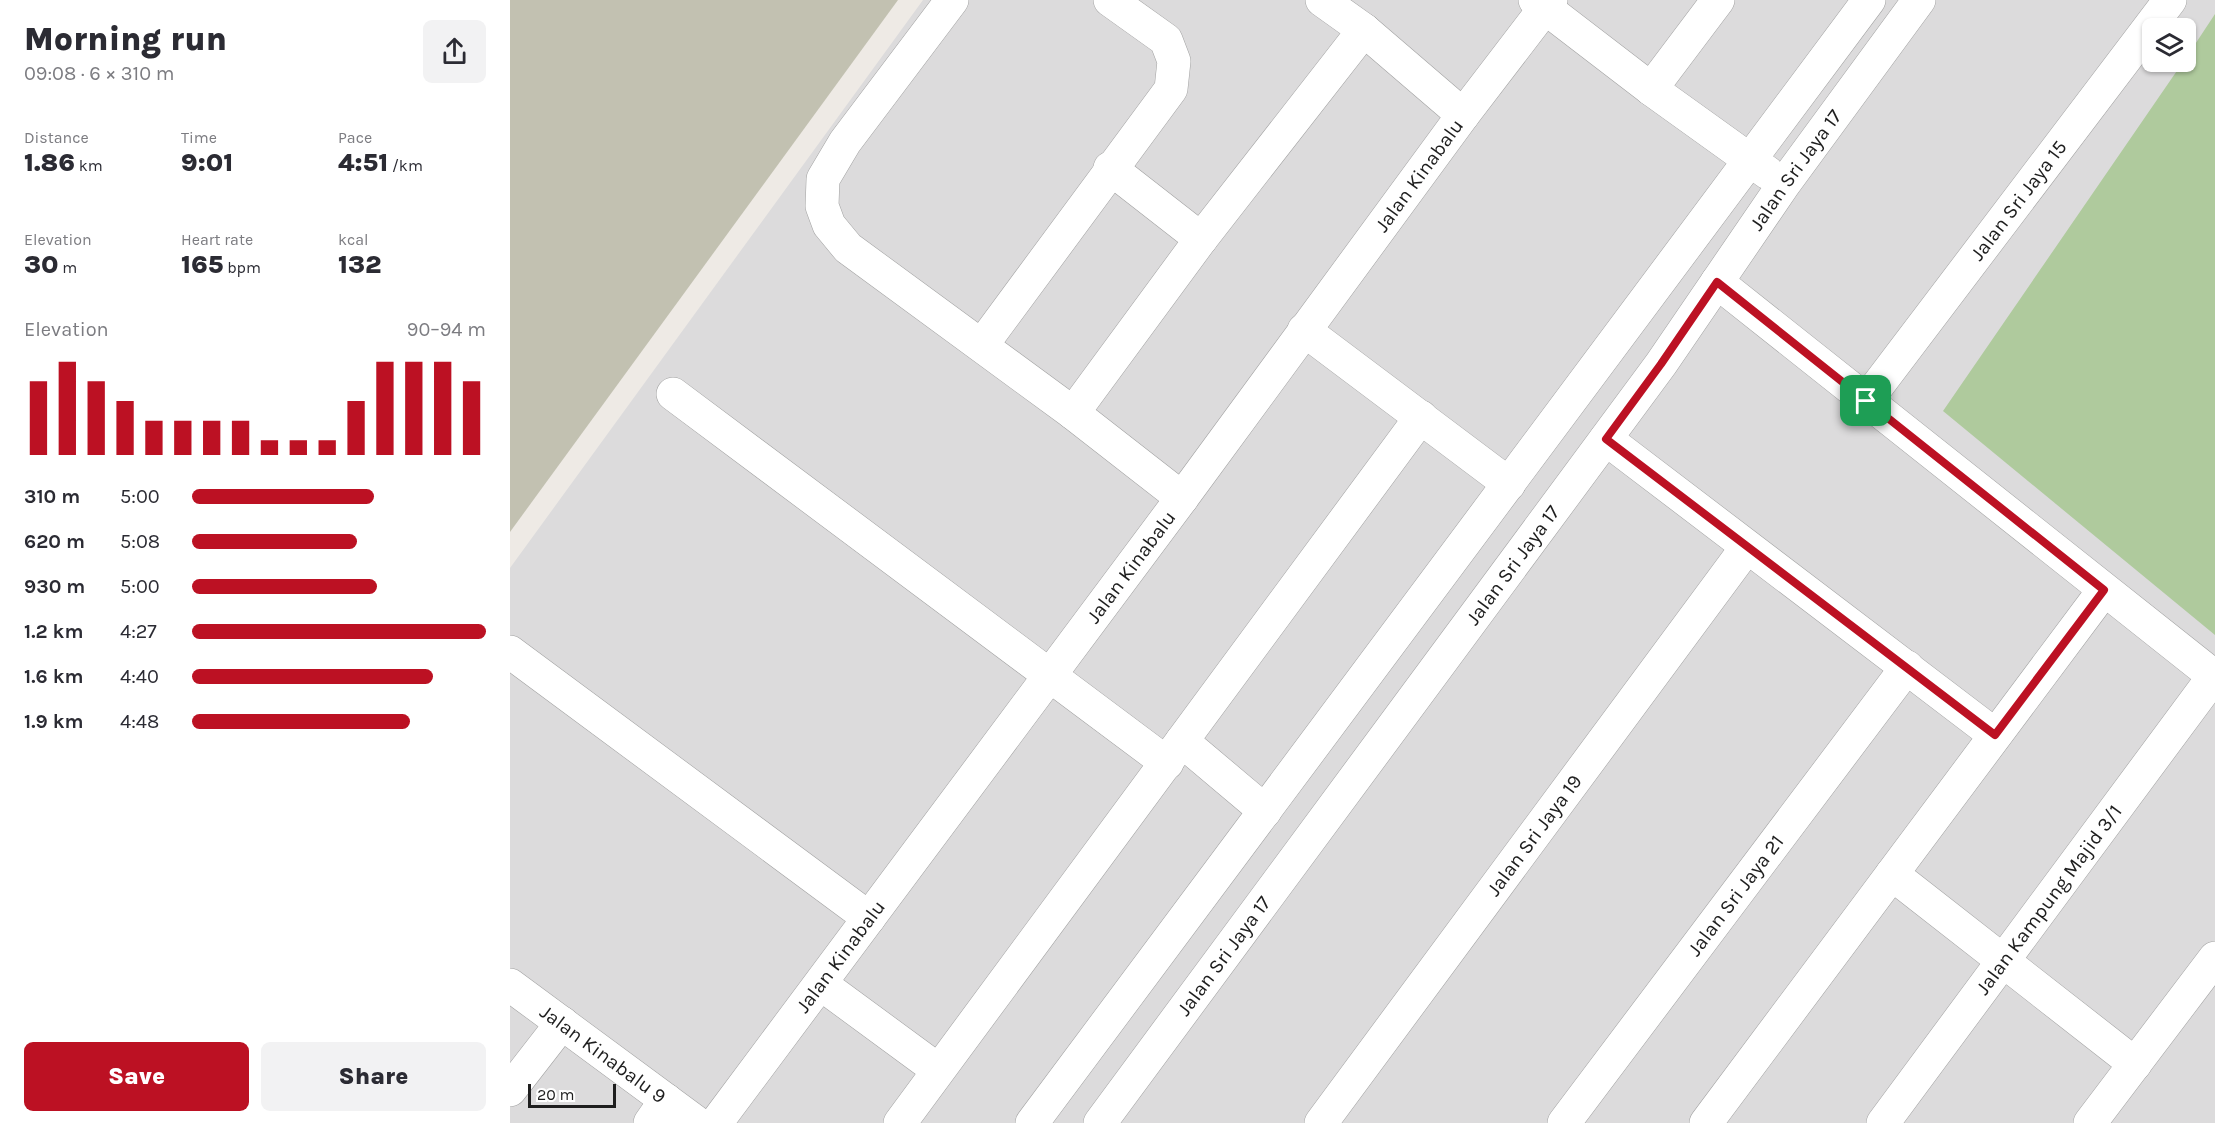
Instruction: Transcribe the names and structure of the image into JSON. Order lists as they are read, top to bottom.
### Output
{
  "streets": {
    "street": [
      "Jalan Sri Jaya 17",
      "Jalan Kinabalu",
      "Jalan Sri Jaya 15",
      "Jalan Sri Jaya 19",
      "Jalan Sri Jaya 21",
      "Jalan Kampung Majid 3/1",
      "Jalan Kinabalu 9"
    ]
  },
  "scale_bar": "20 m",
  "page": {
    "heading": ["Morning run", "09:08 · 6 × 310 m"],
    "stats": [
      ["Distance", "1.86 km"],
      ["Time", "9:01"],
      ["Pace", "4:51 /km"],
      ["Elevation", "30 m"],
      ["Heart rate", "165 bpm"],
      ["kcal", "132"]
    ],
    "chart": ["Elevation", "90–94 m"],
    "list": [
      {
        "name": "310 m",
        "note": "5:00"
      },
      {
        "name": "620 m",
        "note": "5:08"
      },
      {
        "name": "930 m",
        "note": "5:00"
      },
      {
        "name": "1.2 km",
        "note": "4:27"
      },
      {
        "name": "1.6 km",
        "note": "4:40"
      },
      {
        "name": "1.9 km",
        "note": "4:48"
      }
    ],
    "buttons": ["Save", "Share"],
    "scale": "20 m"
  }
}
